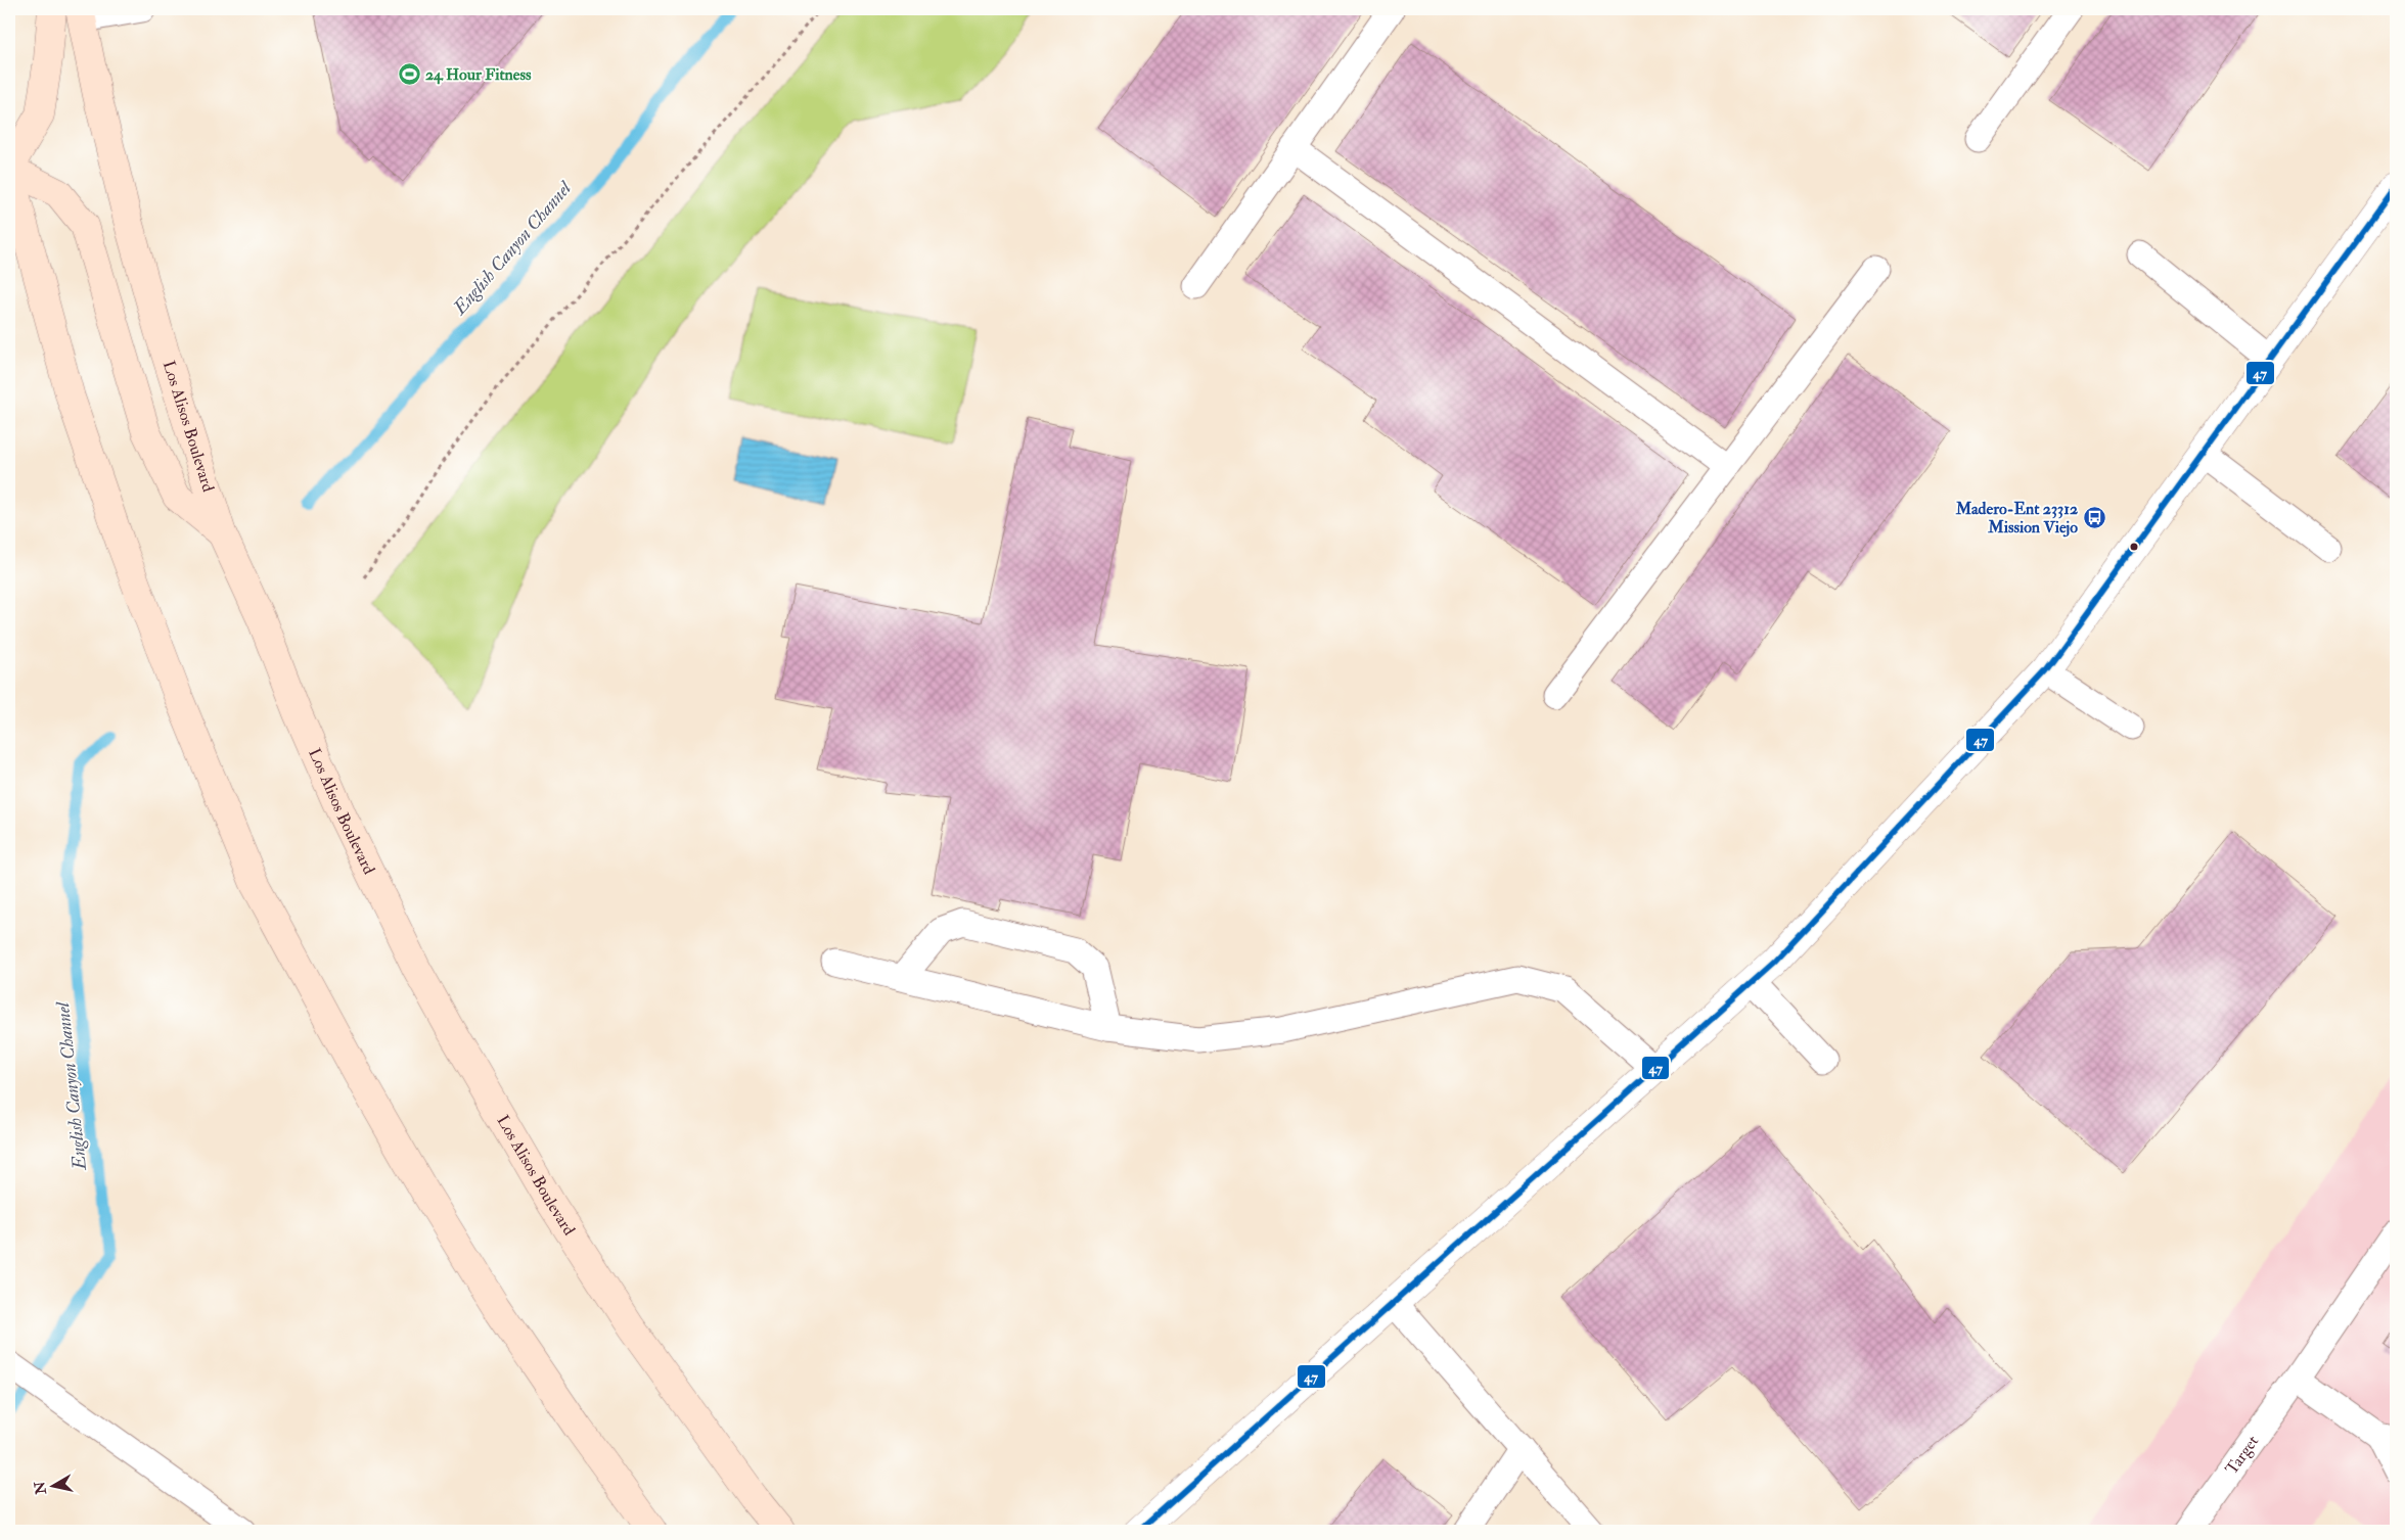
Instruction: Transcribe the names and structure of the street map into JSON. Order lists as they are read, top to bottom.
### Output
{
  "streets": {
    "main road": ["Los Alisos Boulevard"],
    "lane": ["Target"]
  },
  "water": ["English Canyon Channel"],
  "places": {
    "sports": ["24 Hour Fitness"],
    "bus stop": ["Madero-Ent 23312 Mission Viejo"]
  },
  "lines": ["transit line 47"],
  "north": "left"
}
